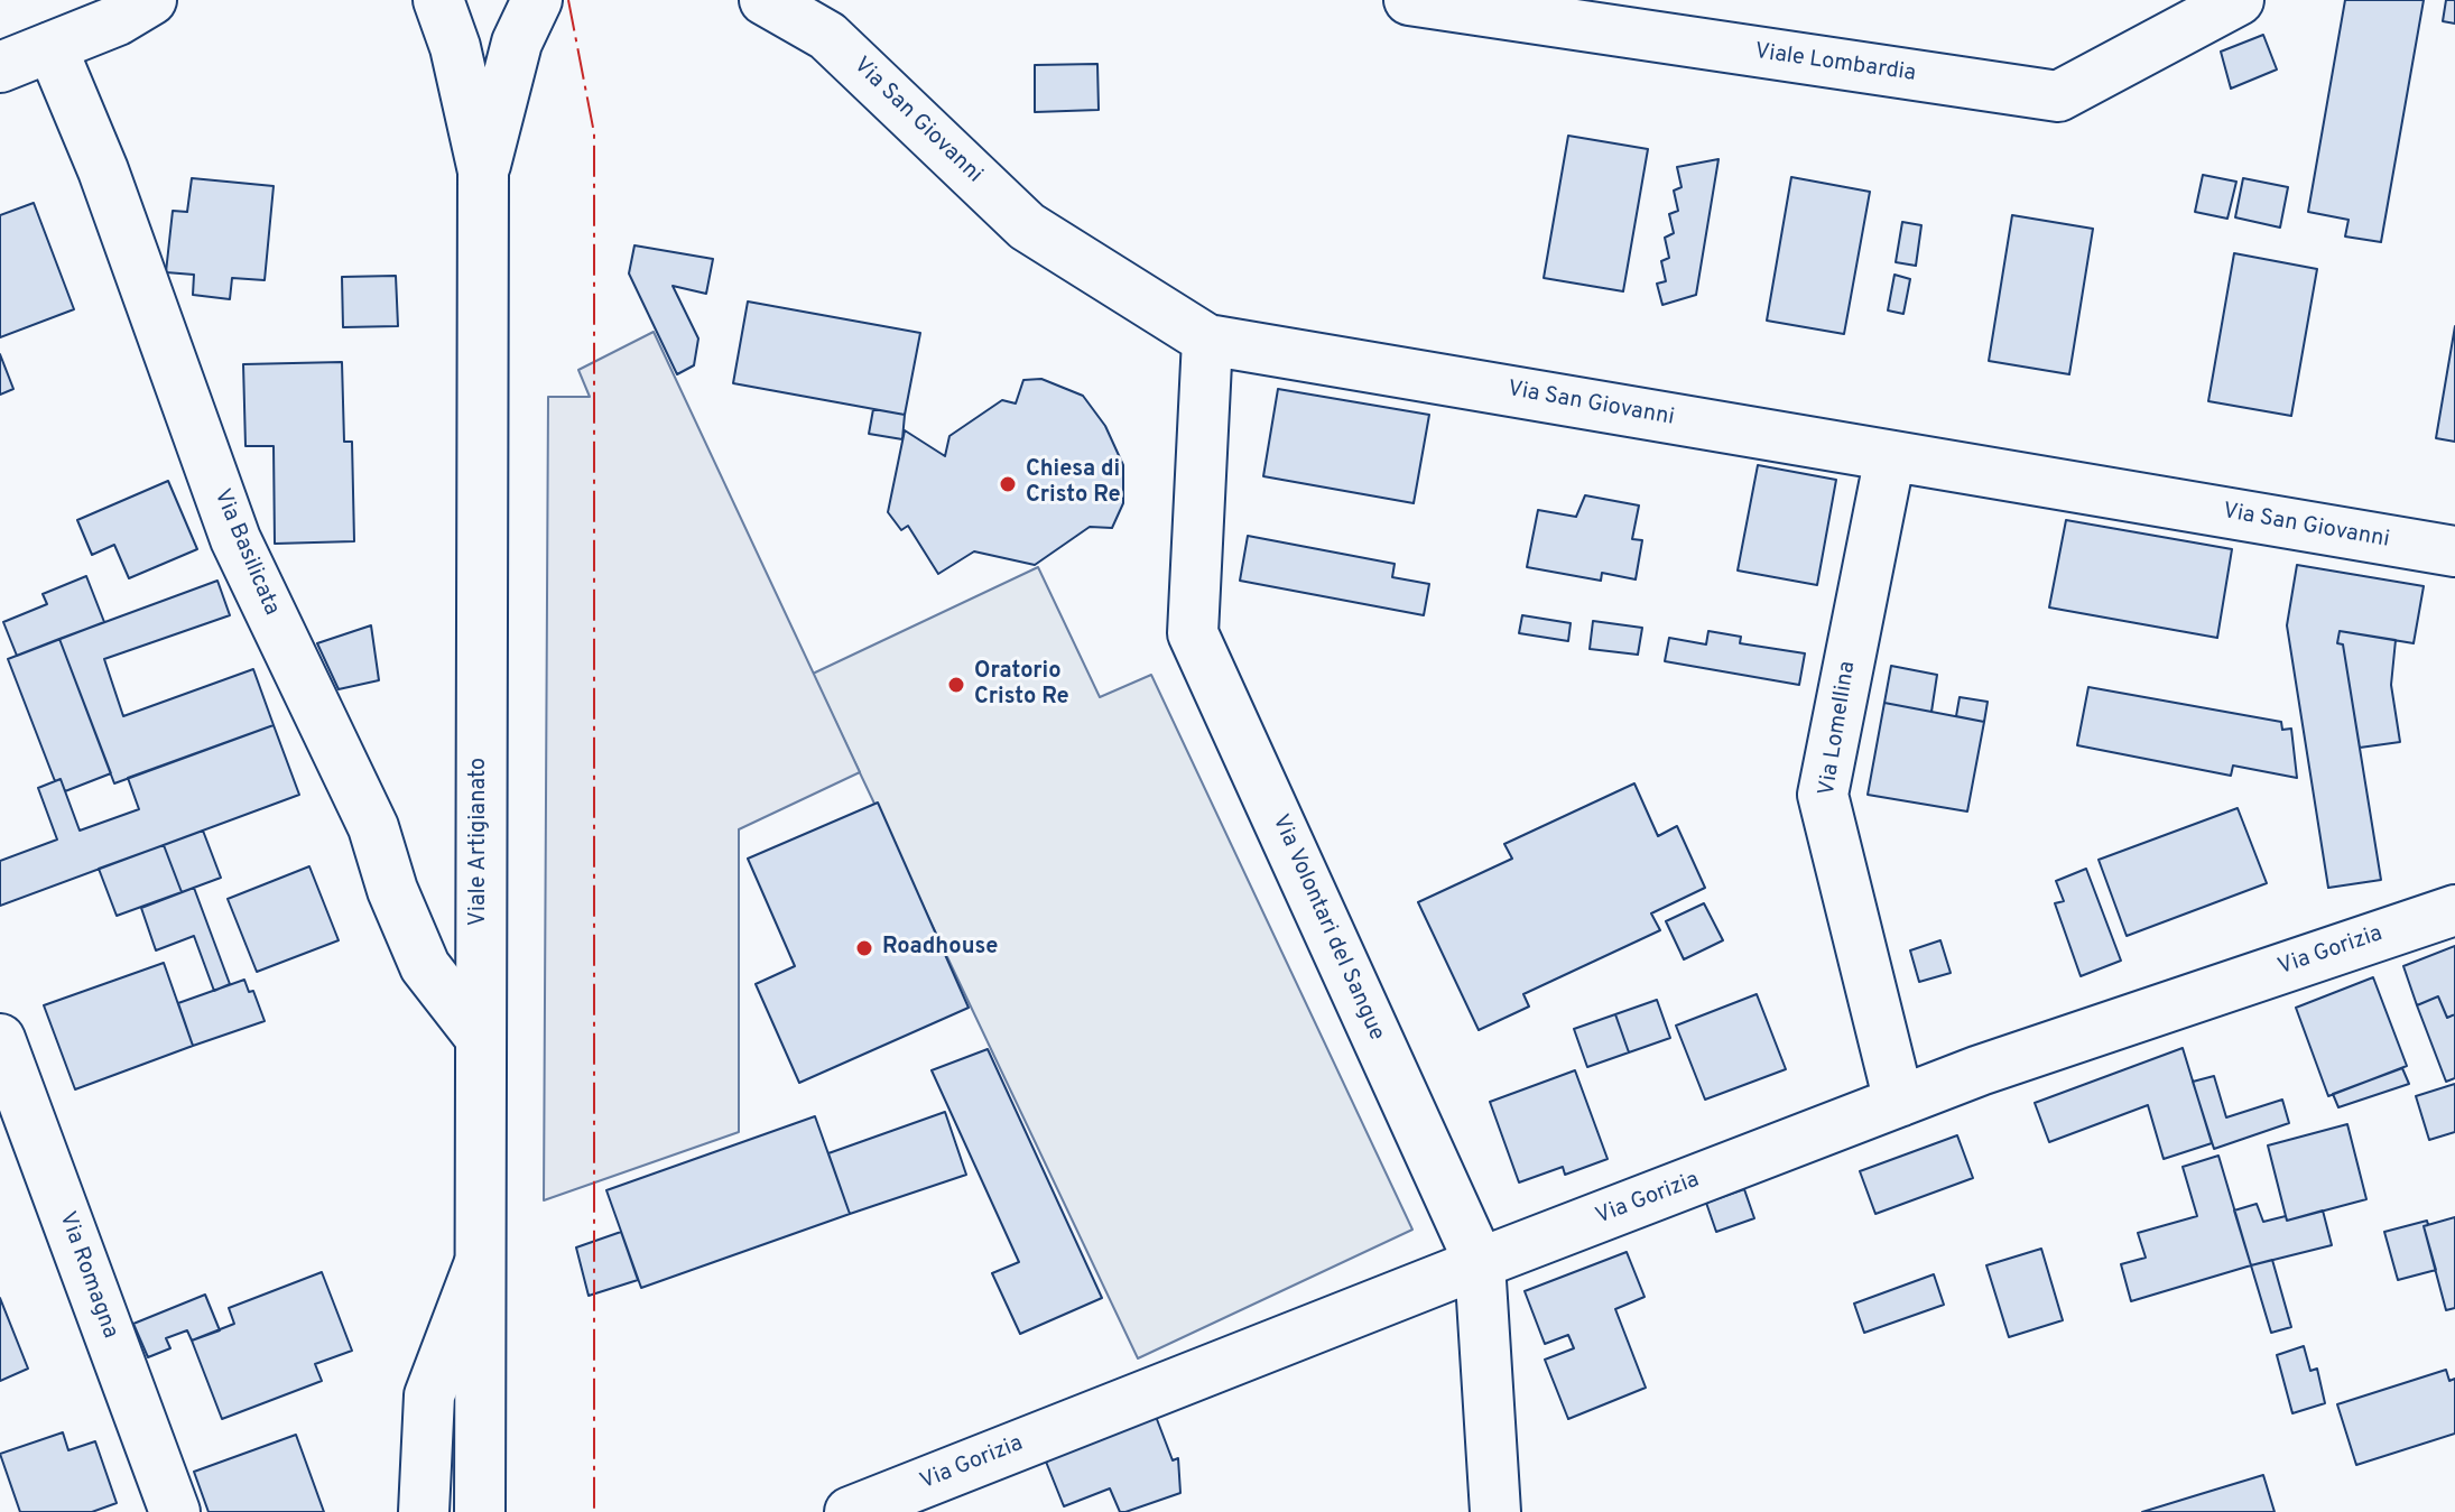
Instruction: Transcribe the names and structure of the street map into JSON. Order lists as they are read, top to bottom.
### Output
{
  "streets": {
    "street": [
      "Viale Lombardia",
      "Via San Giovanni",
      "Via Basilicata",
      "Via Lomellina",
      "Viale Artigianato",
      "Via Volontari del Sangue",
      "Via Gorizia",
      "Via Romagna"
    ]
  },
  "crossings": [
    ["Via San Giovanni", "Via Lomellina"],
    ["Via San Giovanni", "Via Volontari del Sangue"],
    ["Via Basilicata", "Viale Artigianato"],
    ["Via Lomellina", "Via Gorizia"],
    ["Via Volontari del Sangue", "Via Gorizia"]
  ],
  "places": ["Chiesa di Cristo Re", "Oratorio Cristo Re", "Roadhouse"]
}
